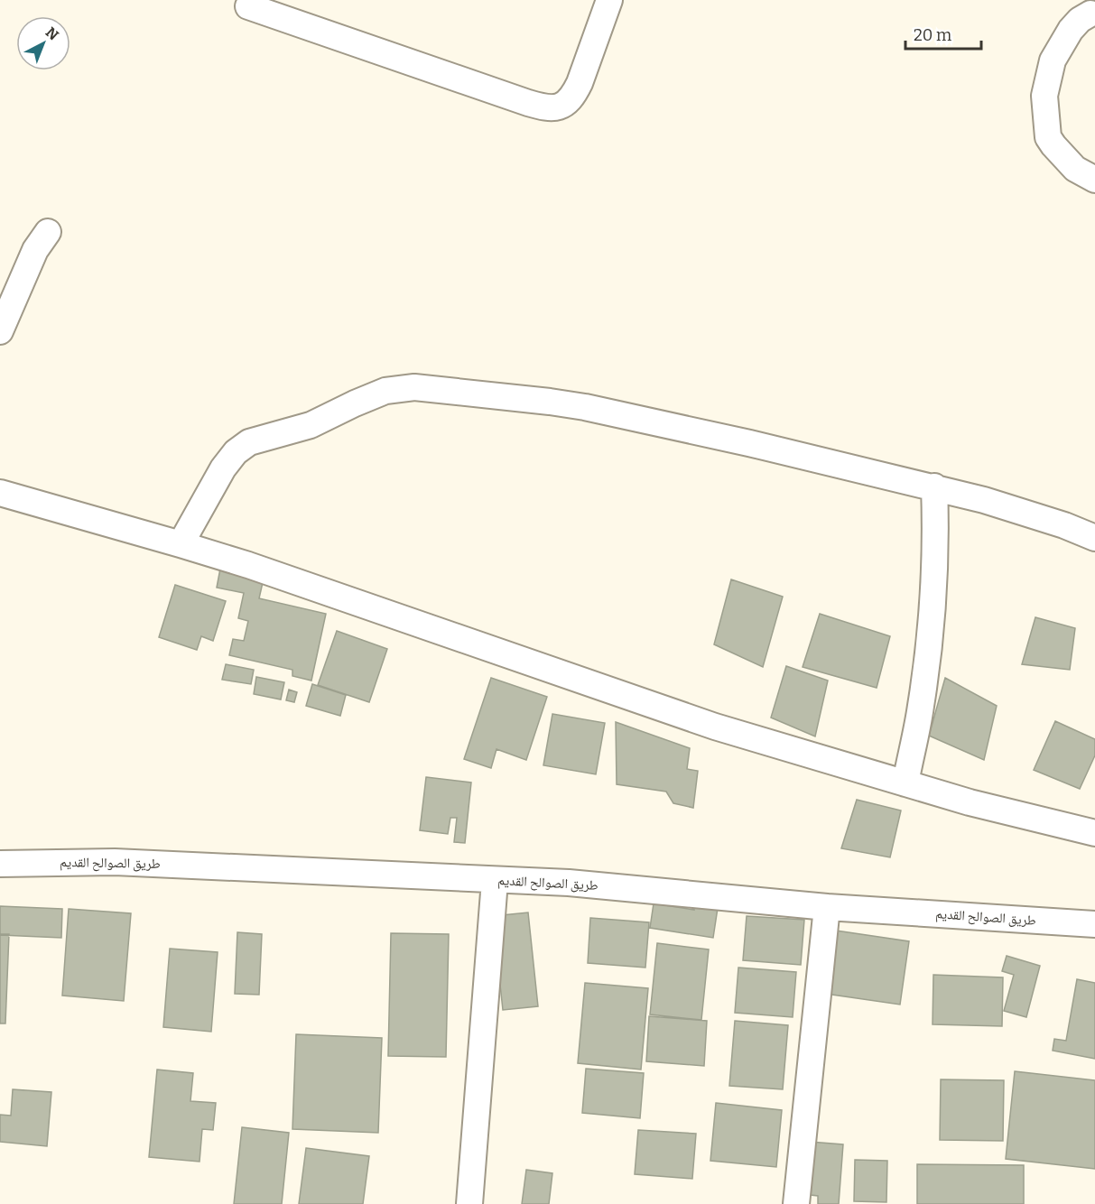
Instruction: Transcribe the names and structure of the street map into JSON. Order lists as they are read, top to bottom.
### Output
{
  "streets": {
    "street": ["طريق الصوالح القديم"]
  },
  "scale_bar": "20 m",
  "north": "top right"
}
